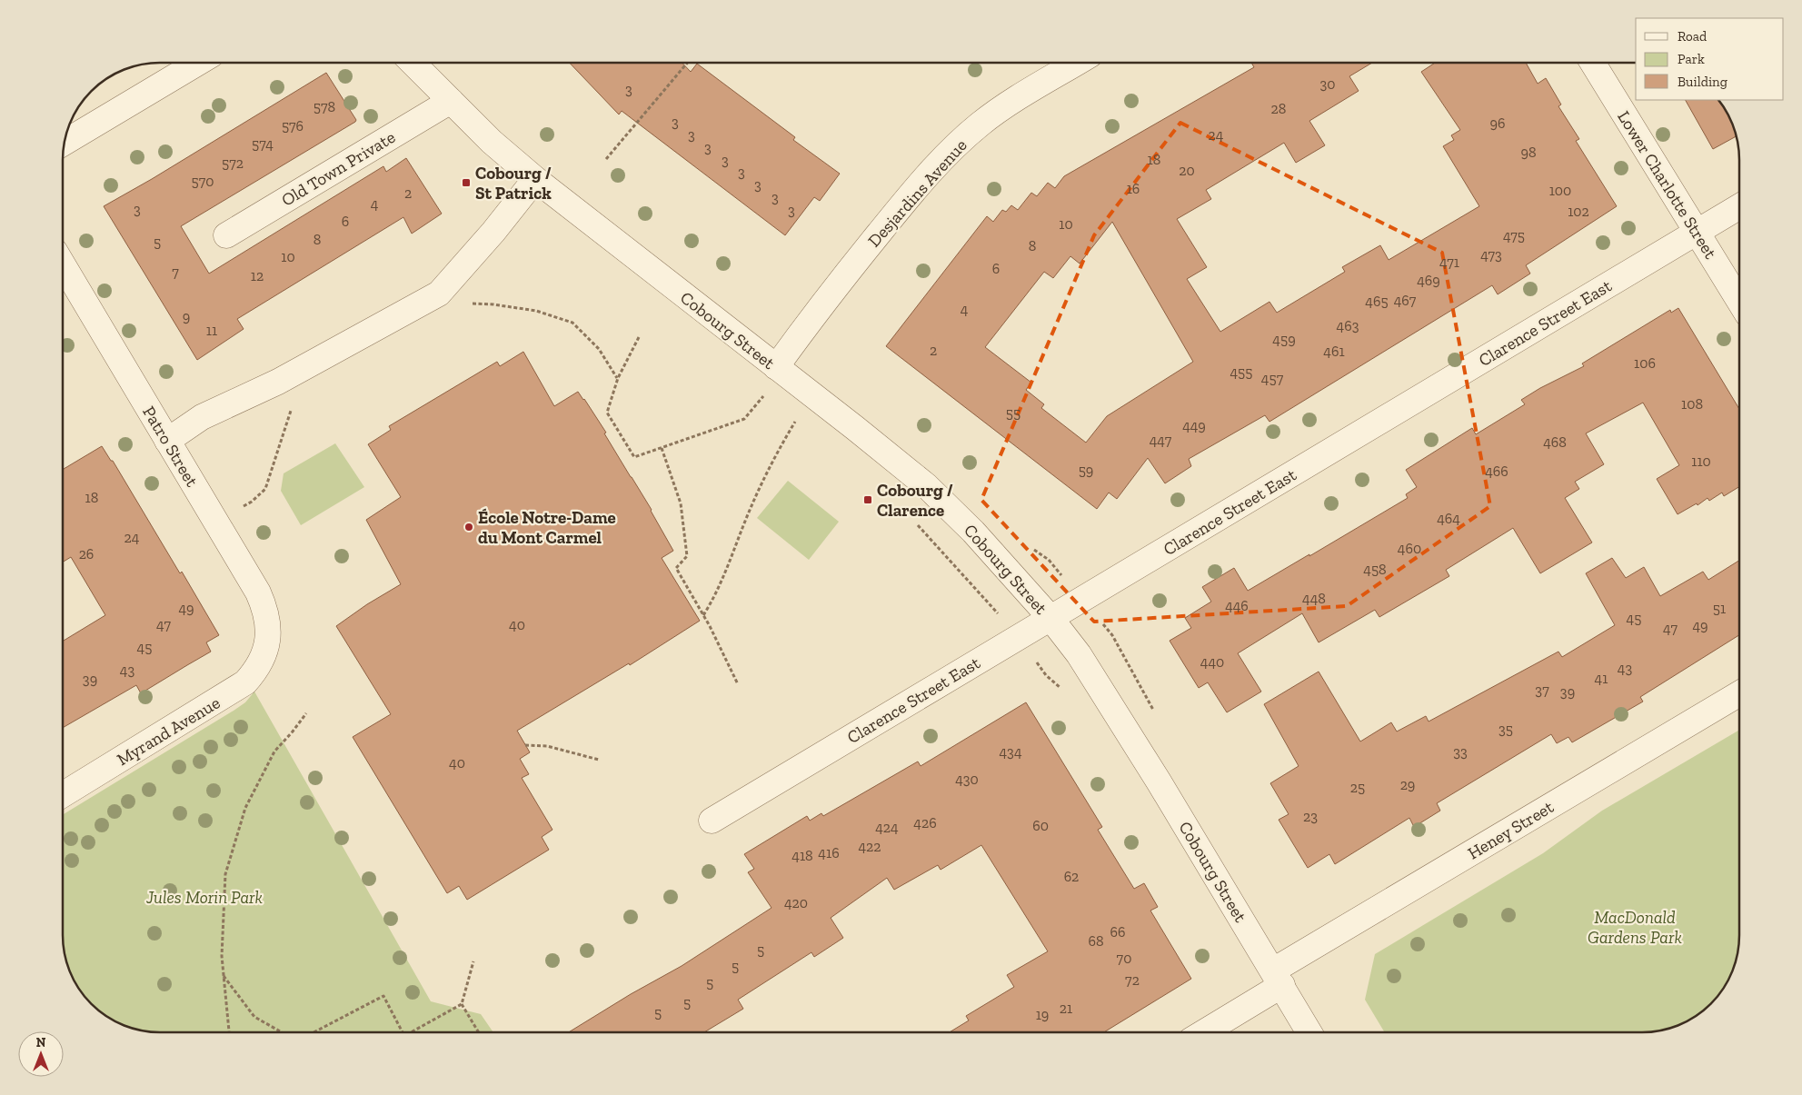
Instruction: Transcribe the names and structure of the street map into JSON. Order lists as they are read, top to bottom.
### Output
{
  "streets": {
    "street": [
      "Old Town Private",
      "Lower Charlotte Street",
      "Desjardins Avenue",
      "Clarence Street East",
      "Cobourg Street",
      "Patro Street",
      "Myrand Avenue",
      "Heney Street"
    ]
  },
  "crossings": [
    ["Old Town Private", "Cobourg Street"],
    ["Lower Charlotte Street", "Clarence Street East"],
    ["Desjardins Avenue", "Cobourg Street"],
    ["Clarence Street East", "Cobourg Street"],
    ["Cobourg Street", "Heney Street"],
    ["Patro Street", "Myrand Avenue"]
  ],
  "parks": ["Jules Morin Park", "MacDonald Gardens Park"],
  "places": {
    "transit": ["Cobourg / St Patrick", "Cobourg / Clarence"],
    "other": ["École Notre-Dame du Mont Carmel"]
  },
  "house_numbers": [
    "30",
    "3",
    "578",
    "28",
    "3",
    "96",
    "576",
    "3",
    "24",
    "574",
    "3",
    "98",
    "18",
    "3",
    "572",
    "20",
    "3",
    "570",
    "3",
    "16",
    "100",
    "2",
    "3",
    "4",
    "3",
    "3",
    "102",
    "6",
    "10",
    "475",
    "8",
    "5",
    "8",
    "473",
    "10",
    "471",
    "6",
    "7",
    "12",
    "469",
    "467",
    "465",
    "4",
    "9",
    "463",
    "11",
    "459",
    "2",
    "461",
    "106",
    "455",
    "457",
    "108",
    "55",
    "449",
    "447",
    "468",
    "110",
    "59",
    "466",
    "18",
    "464",
    "24",
    "460",
    "26",
    "458",
    "448",
    "446",
    "49",
    "51",
    "45",
    "47",
    "40",
    "49",
    "47",
    "45",
    "440",
    "43",
    "43",
    "41",
    "39",
    "37",
    "39",
    "35",
    "434",
    "33",
    "40",
    "430",
    "29",
    "25",
    "23",
    "426",
    "60",
    "424",
    "422",
    "416",
    "418",
    "62",
    "420",
    "66",
    "68",
    "5",
    "70",
    "5",
    "72",
    "5",
    "5",
    "21",
    "5",
    "19"
  ],
  "legend": ["Road", "Park", "Building"],
  "north": "top"
}
